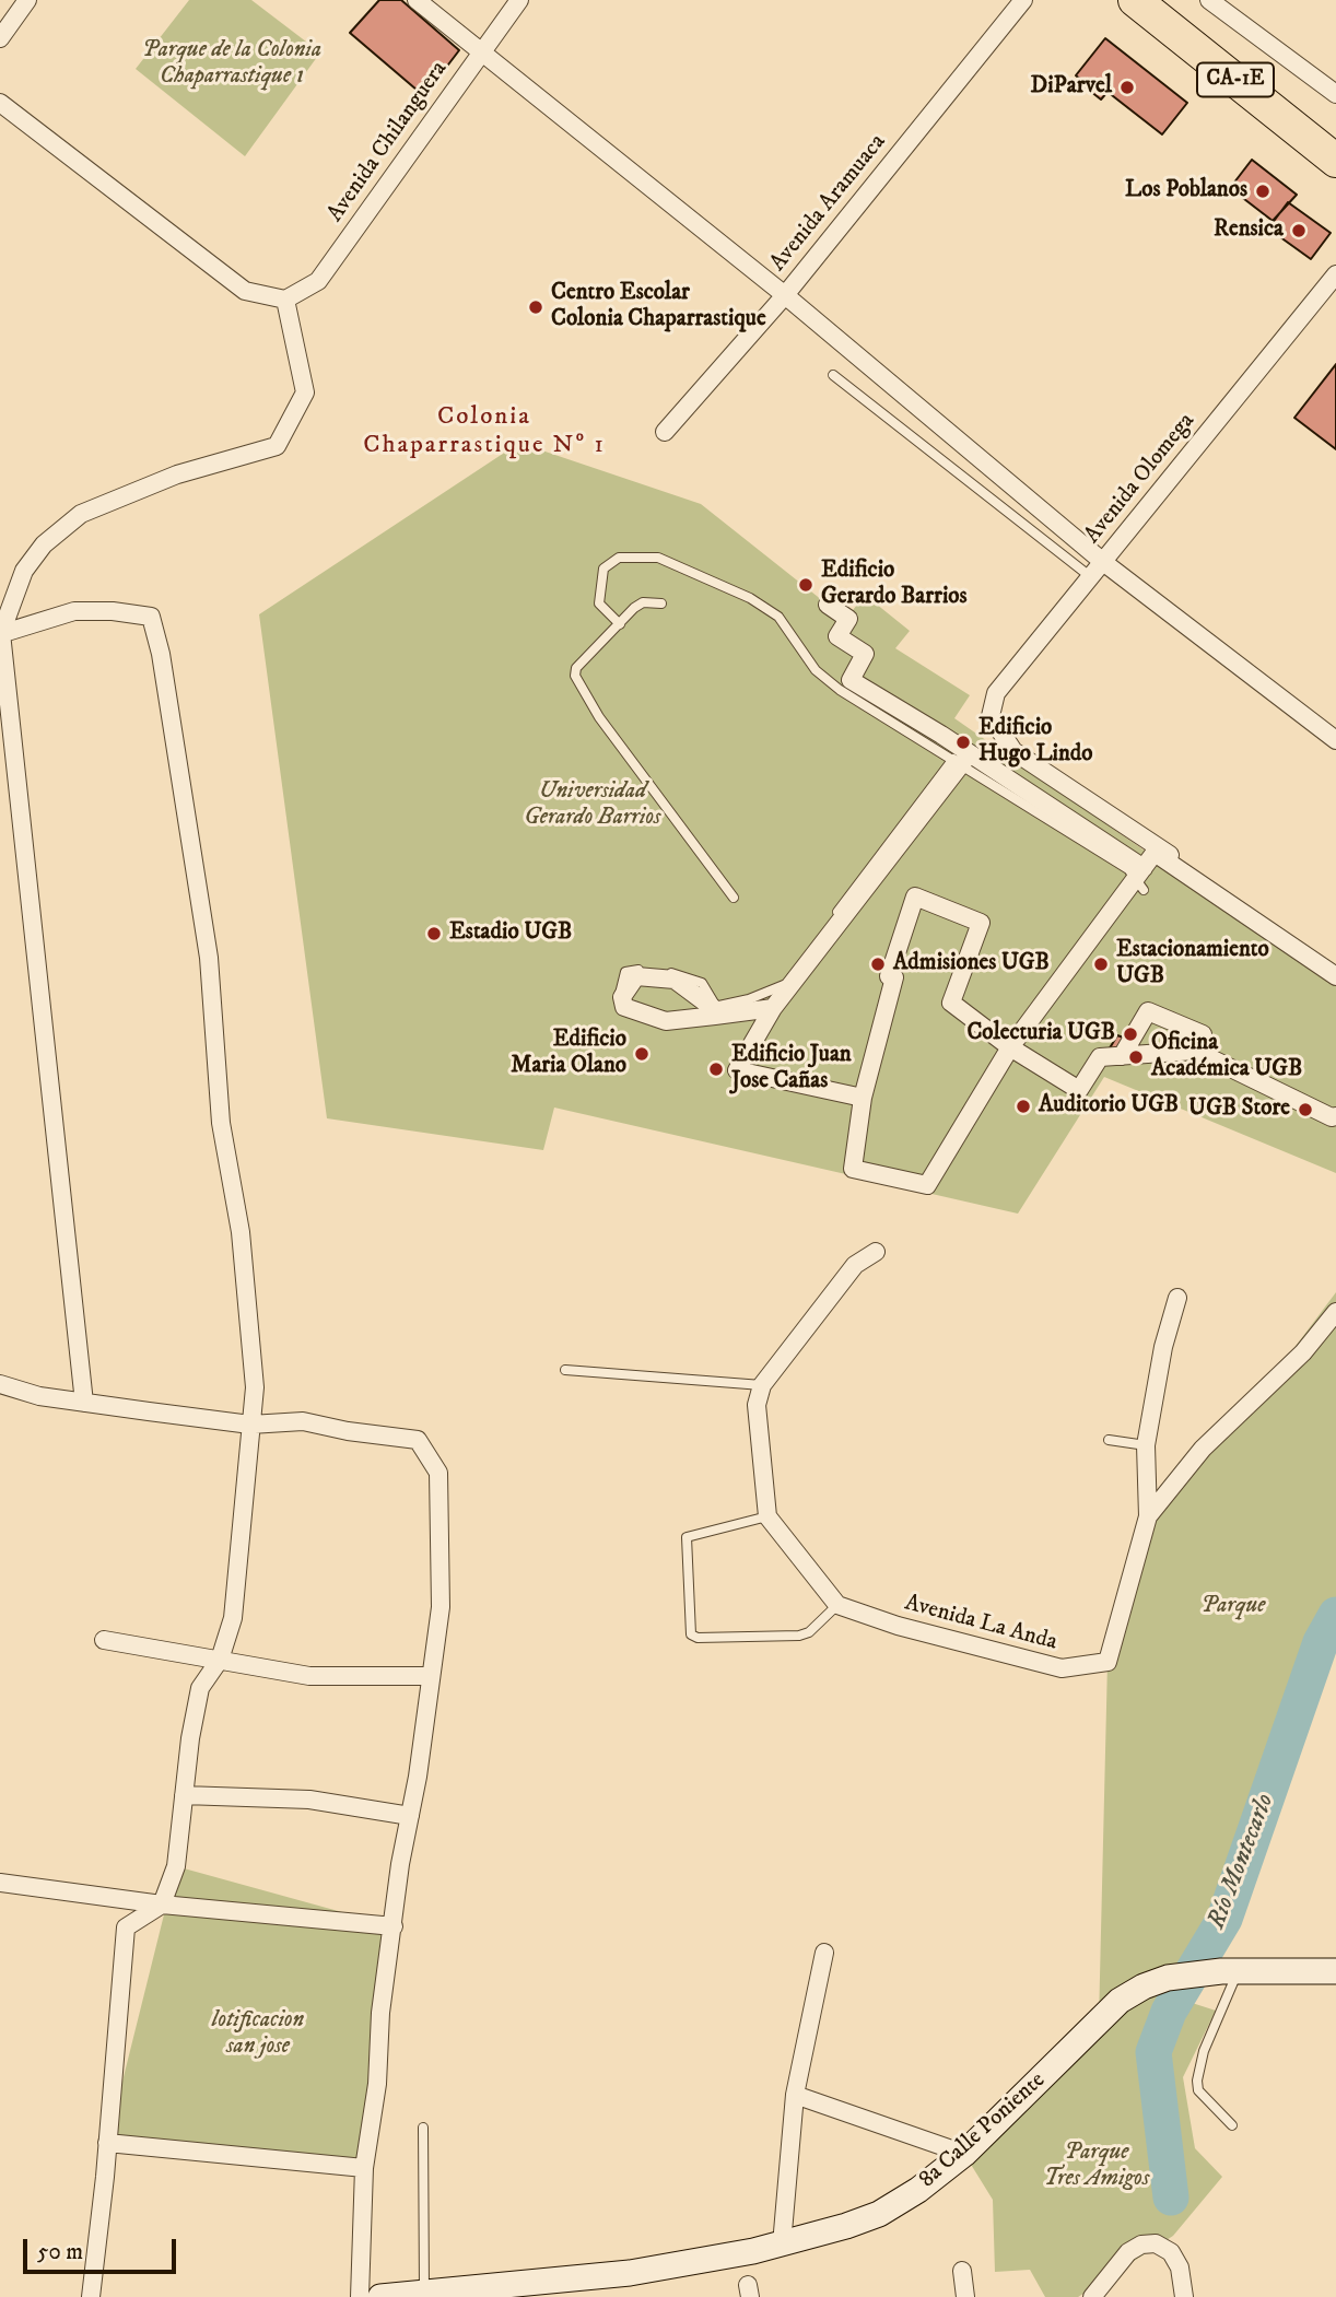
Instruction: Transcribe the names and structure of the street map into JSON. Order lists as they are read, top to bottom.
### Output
{
  "streets": {
    "highway": ["CA-1E"],
    "street": [
      "Avenida Chilanguera",
      "Avenida Aramuaca",
      "Avenida Olomega",
      "Avenida La Anda",
      "8a Calle Poniente"
    ]
  },
  "districts": ["Colonia Chaparrastique Nº 1"],
  "water": ["Río Montecarlo"],
  "parks": [
    "Parque de la Colonia Chaparrastique 1",
    "Universidad Gerardo Barrios",
    "Parque",
    "lotificacion san jose",
    "Parque Tres Amigos"
  ],
  "places": [
    "DiParvel",
    "Los Poblanos",
    "Rensica",
    "Centro Escolar Colonia Chaparrastique",
    "Edificio Gerardo Barrios",
    "Edificio Hugo Lindo",
    "Estadio UGB",
    "Admisiones UGB",
    "Estacionamiento UGB",
    "Colecturia UGB",
    "Edificio Maria Olano",
    "Oficina Académica UGB",
    "Edificio Juan Jose Cañas",
    "Auditorio UGB",
    "UGB Store"
  ],
  "scale_bar": "50 m"
}
